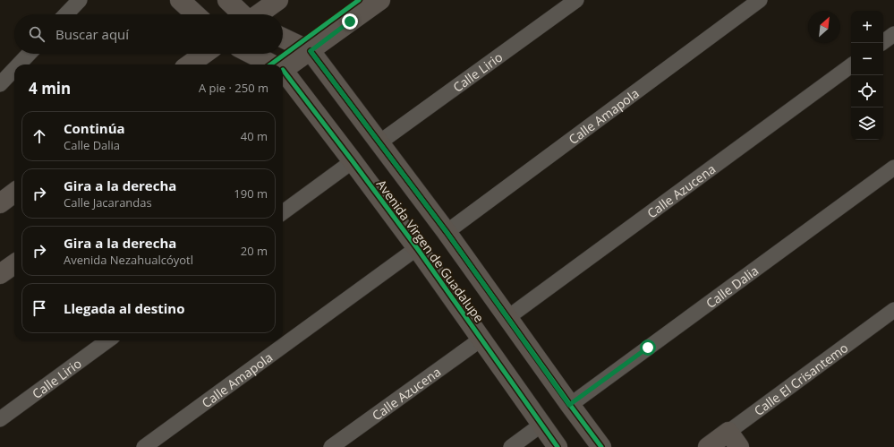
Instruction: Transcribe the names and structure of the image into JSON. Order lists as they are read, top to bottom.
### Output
{
  "streets": {
    "main road": ["Avenida Virgen de Guadalupe", "Calle El Crisantemo"],
    "street": [
      "Calle Lirio",
      "Calle Amapola",
      "Calle Azucena",
      "Calle Dalia"
    ]
  },
  "crossings": [
    ["Calle Amapola", "Avenida Virgen de Guadalupe"],
    ["Calle Azucena", "Avenida Virgen de Guadalupe"]
  ],
  "north": "top right",
  "page": {
    "map_buttons": ["+", "−"],
    "search": "Buscar aquí",
    "heading": ["4 min", "A pie · 250 m"],
    "list": [
      ["Continúa", "Calle Dalia", "40 m"],
      ["Gira a la derecha", "Calle Jacarandas", "190 m"],
      ["Gira a la derecha", "Avenida Nezahualcóyotl", "20 m"],
      "Llegada al destino"
    ]
  }
}
